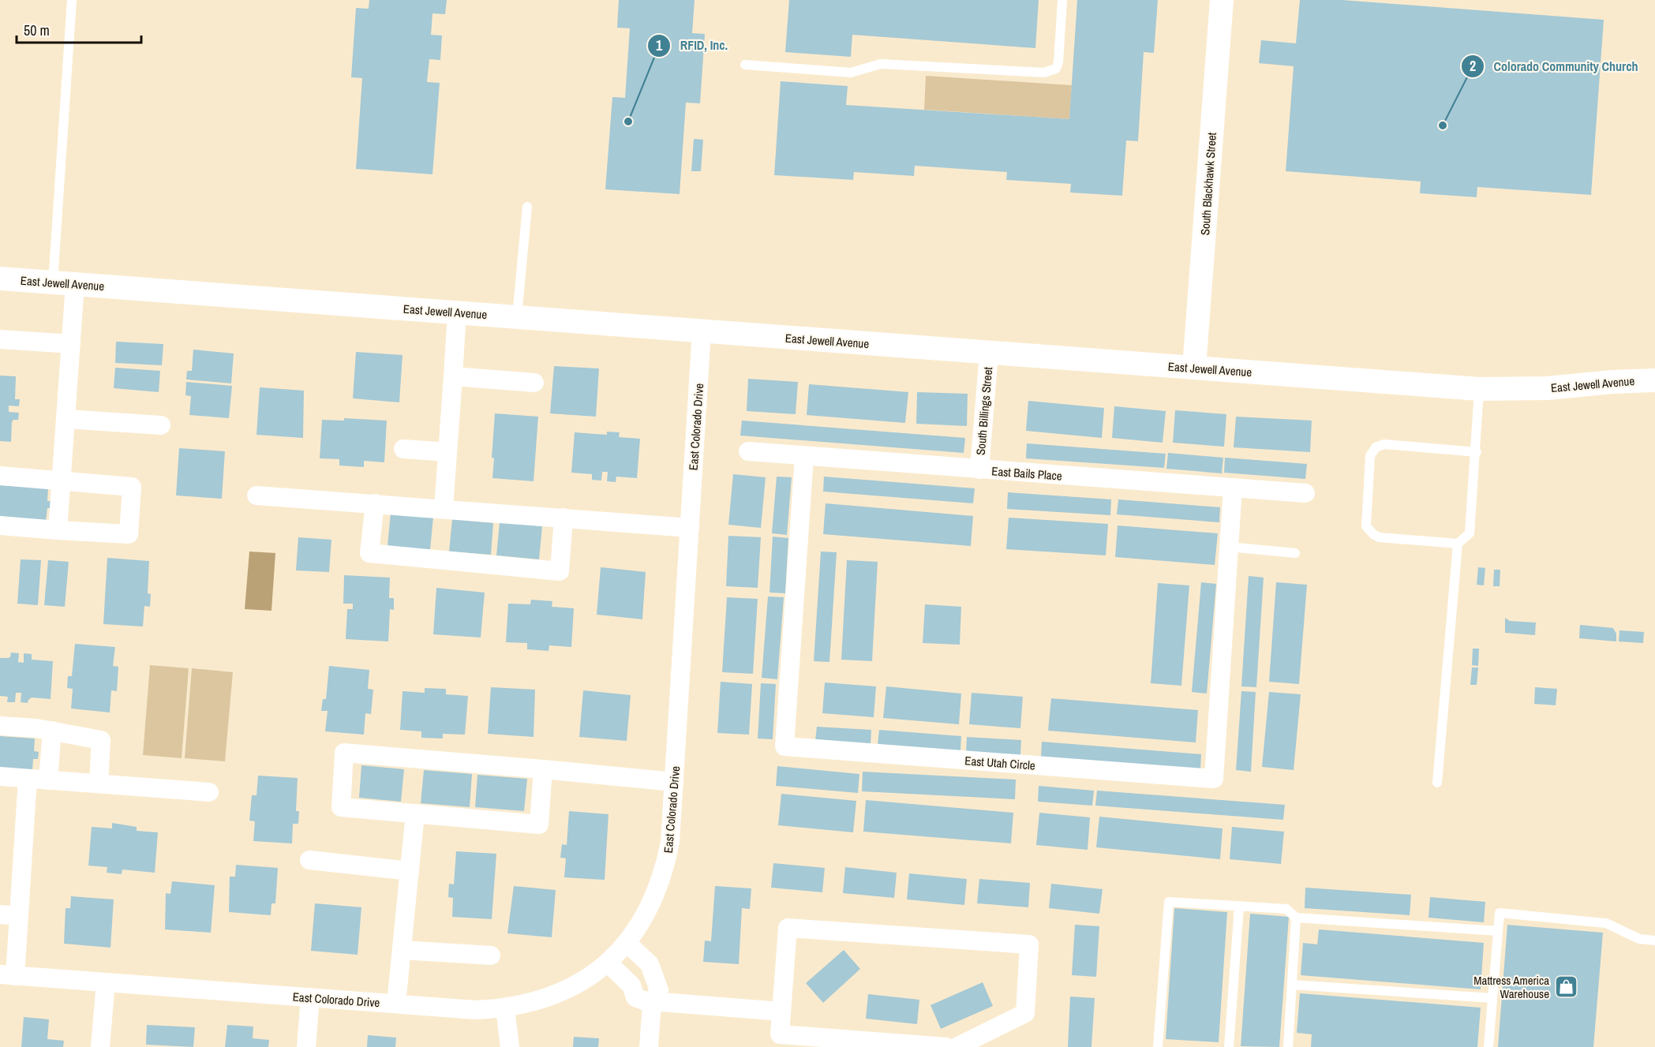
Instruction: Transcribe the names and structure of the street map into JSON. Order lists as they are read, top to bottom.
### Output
{
  "streets": {
    "street": [
      "South Blackhawk Street",
      "East Jewell Avenue",
      "South Billings Street",
      "East Colorado Drive",
      "East Bails Place",
      "East Utah Circle"
    ]
  },
  "crossings": [
    ["South Blackhawk Street", "East Jewell Avenue"],
    ["East Jewell Avenue", "South Billings Street"],
    ["East Jewell Avenue", "East Colorado Drive"],
    ["South Billings Street", "East Bails Place"],
    ["East Bails Place", "East Utah Circle"]
  ],
  "places": {
    "other": ["RFID, Inc.", "Colorado Community Church"],
    "shop": ["Mattress America Warehouse"]
  },
  "scale_bar": "50 m"
}
